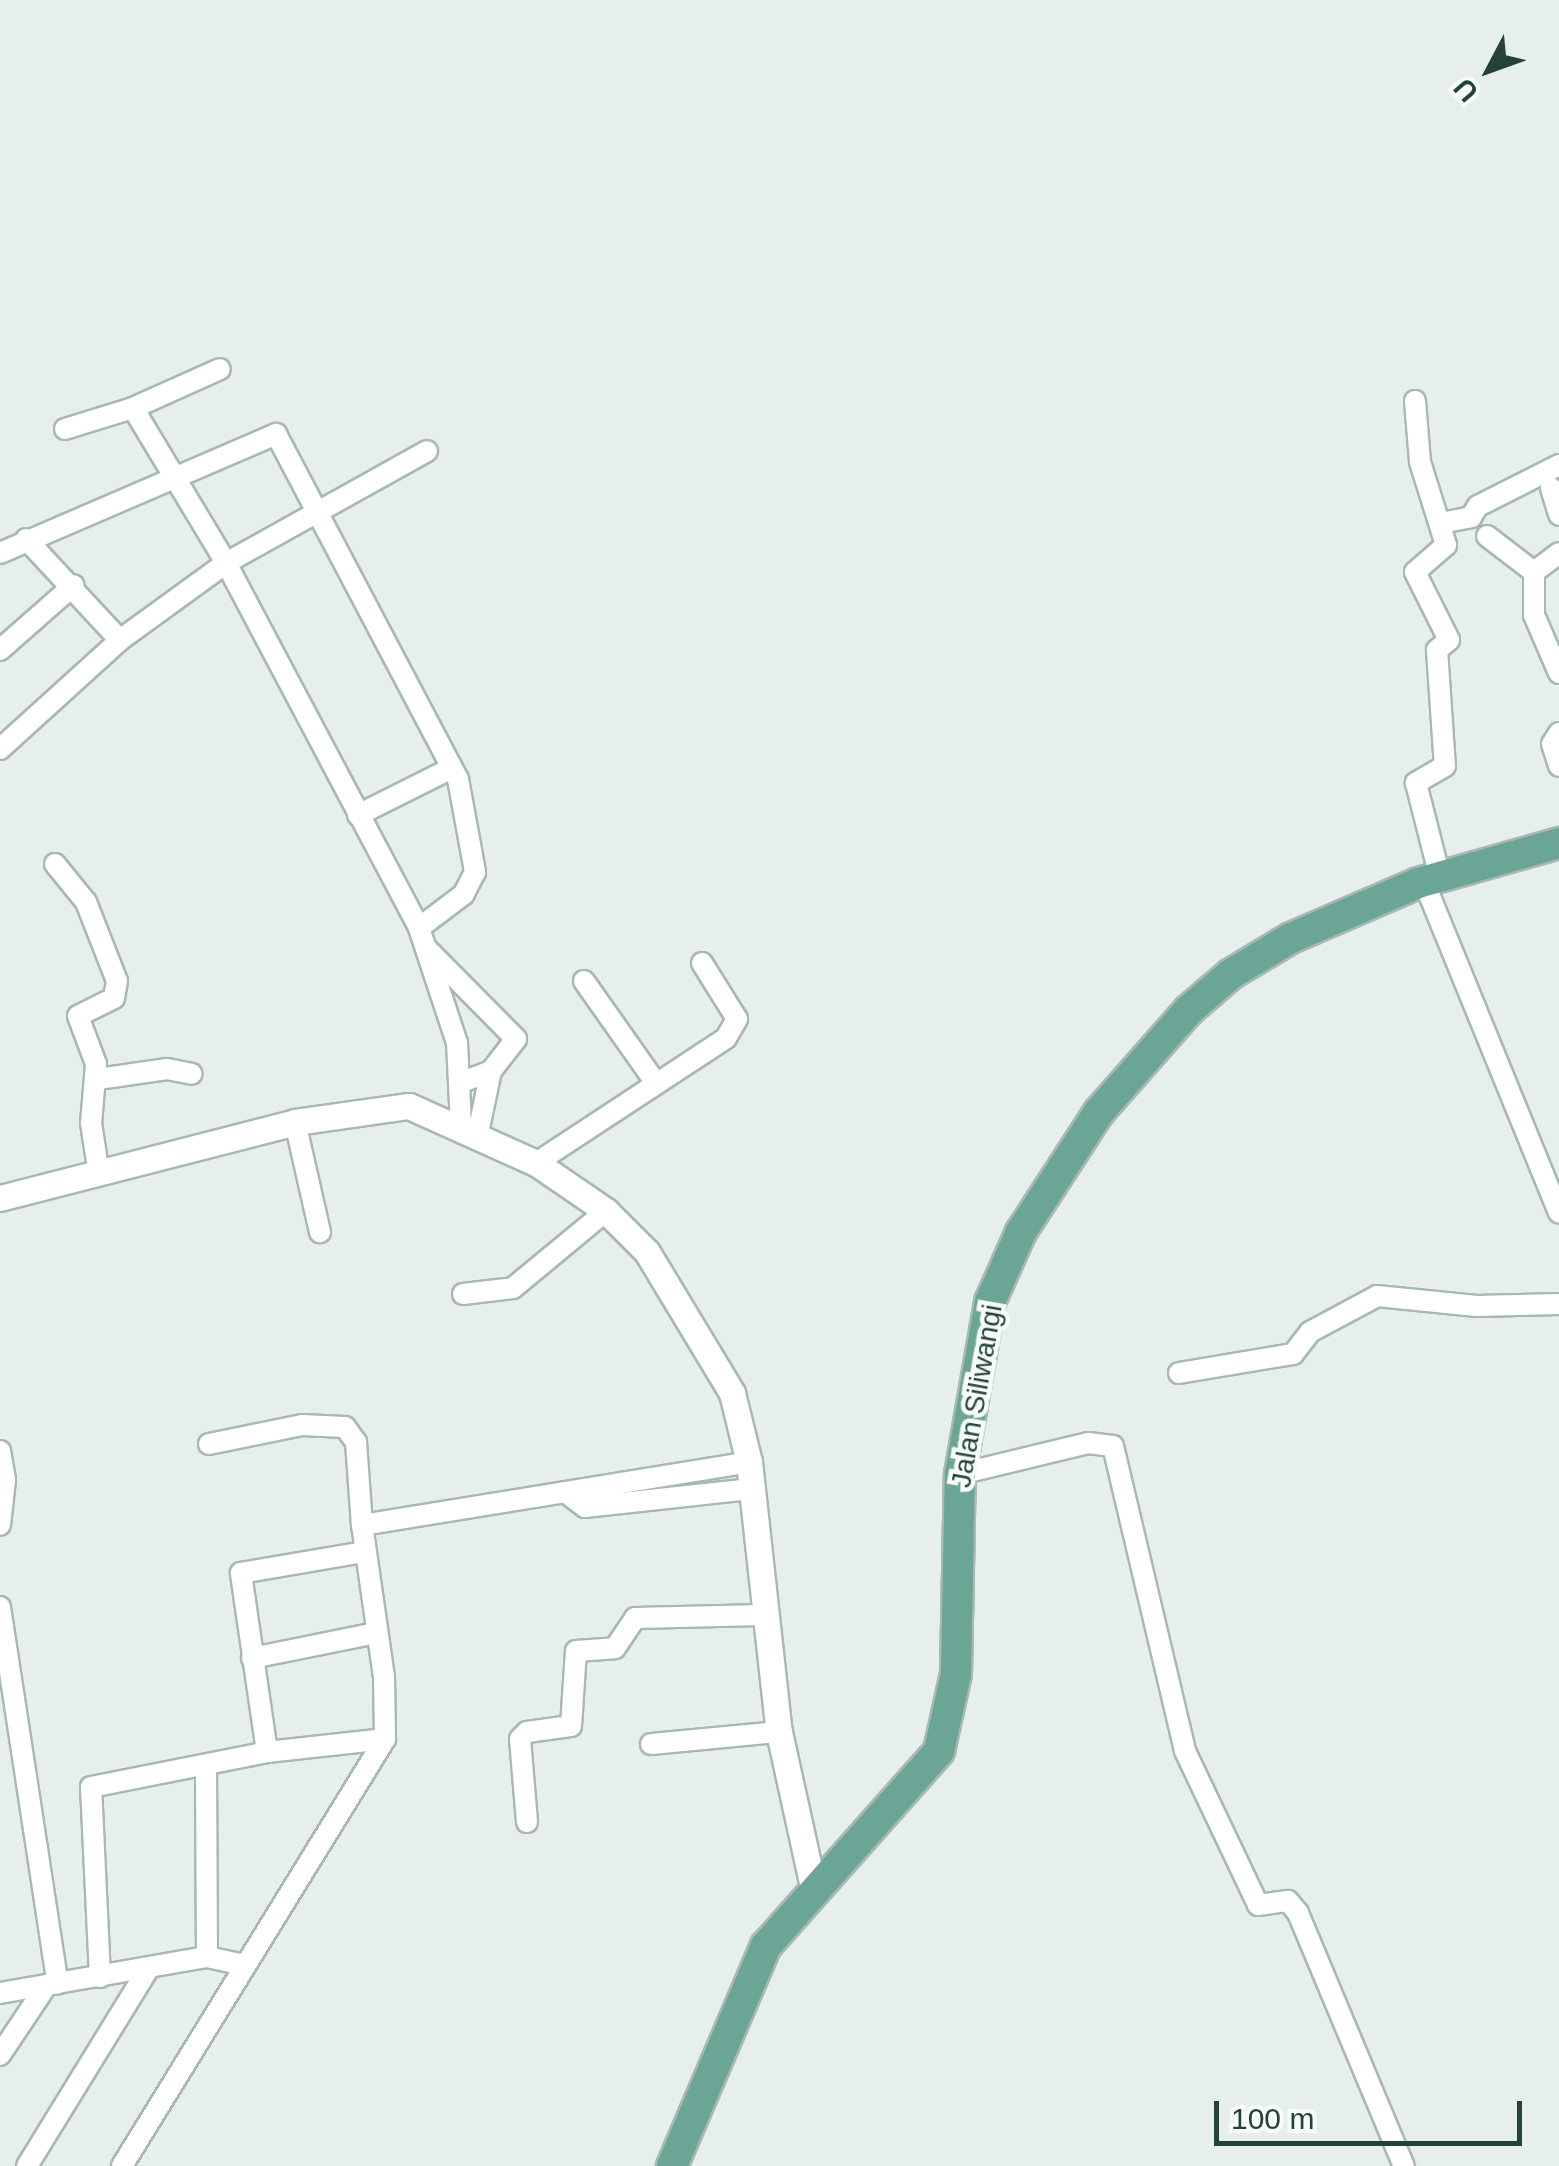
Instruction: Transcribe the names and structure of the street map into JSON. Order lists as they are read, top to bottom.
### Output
{
  "streets": {
    "main road": ["Jalan Siliwangi"]
  },
  "scale_bar": "100 m",
  "north": "bottom left"
}
